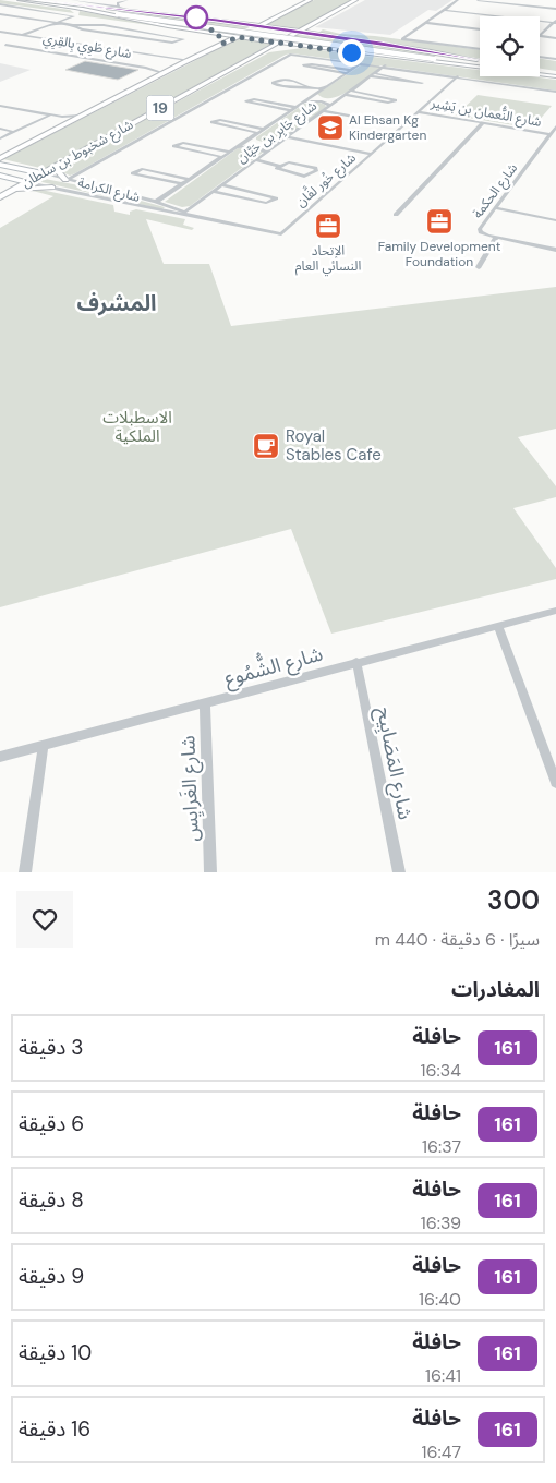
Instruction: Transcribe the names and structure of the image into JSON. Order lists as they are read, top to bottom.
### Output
{
  "streets": {
    "main road": ["19", "شارع شخبوط بن سلطان", "شارع الكرامة"],
    "street": [
      "شارع طَوِي بِالقِرِي",
      "شارع النُّعمان بن بَشِير",
      "شارع جَابِر بن حَيَّان",
      "شارع خُور لفَّان",
      "شارع الحكمة",
      "شارع الشُّمُوع",
      "شارع المَصَابِيح",
      "شارع الغَرايِس"
    ]
  },
  "crossings": [
    ["شارع طَوِي بِالقِرِي", "شارع شخبوط بن سلطان"],
    ["شارع النُّعمان بن بَشِير", "شارع خُور لفَّان"],
    ["شارع النُّعمان بن بَشِير", "شارع الحكمة"],
    ["شارع جَابِر بن حَيَّان", "شارع الكرامة"],
    ["شارع شخبوط بن سلطان", "شارع الكرامة"],
    ["شارع خُور لفَّان", "شارع الكرامة"],
    ["شارع الشُّمُوع", "شارع المَصَابِيح"],
    ["شارع الشُّمُوع", "شارع الغَرايِس"]
  ],
  "districts": ["المشرف"],
  "parks": ["الاسطبلات الملكية"],
  "places": {
    "school or university": ["Al Ehsan Kg Kindergarten"],
    "office": ["Family Development Foundation", "الإتحاد النسائي العام"],
    "cafe": ["Royal Stables Cafe"]
  },
  "lines": ["bus line 161"],
  "page": {
    "heading": [
      ["300", "سيرًا · 6 دقيقة · 440 m"],
      "المغادرات"
    ],
    "list": [
      {
        "mark": "161",
        "name": "حافلة",
        "note": "16:34",
        "value": "3 دقيقة"
      },
      {
        "mark": "161",
        "name": "حافلة",
        "note": "16:37",
        "value": "6 دقيقة"
      },
      {
        "mark": "161",
        "name": "حافلة",
        "note": "16:39",
        "value": "8 دقيقة"
      },
      {
        "mark": "161",
        "name": "حافلة",
        "note": "16:40",
        "value": "9 دقيقة"
      },
      {
        "mark": "161",
        "name": "حافلة",
        "note": "16:41",
        "value": "10 دقيقة"
      },
      {
        "mark": "161",
        "name": "حافلة",
        "note": "16:47",
        "value": "16 دقيقة"
      }
    ]
  }
}
